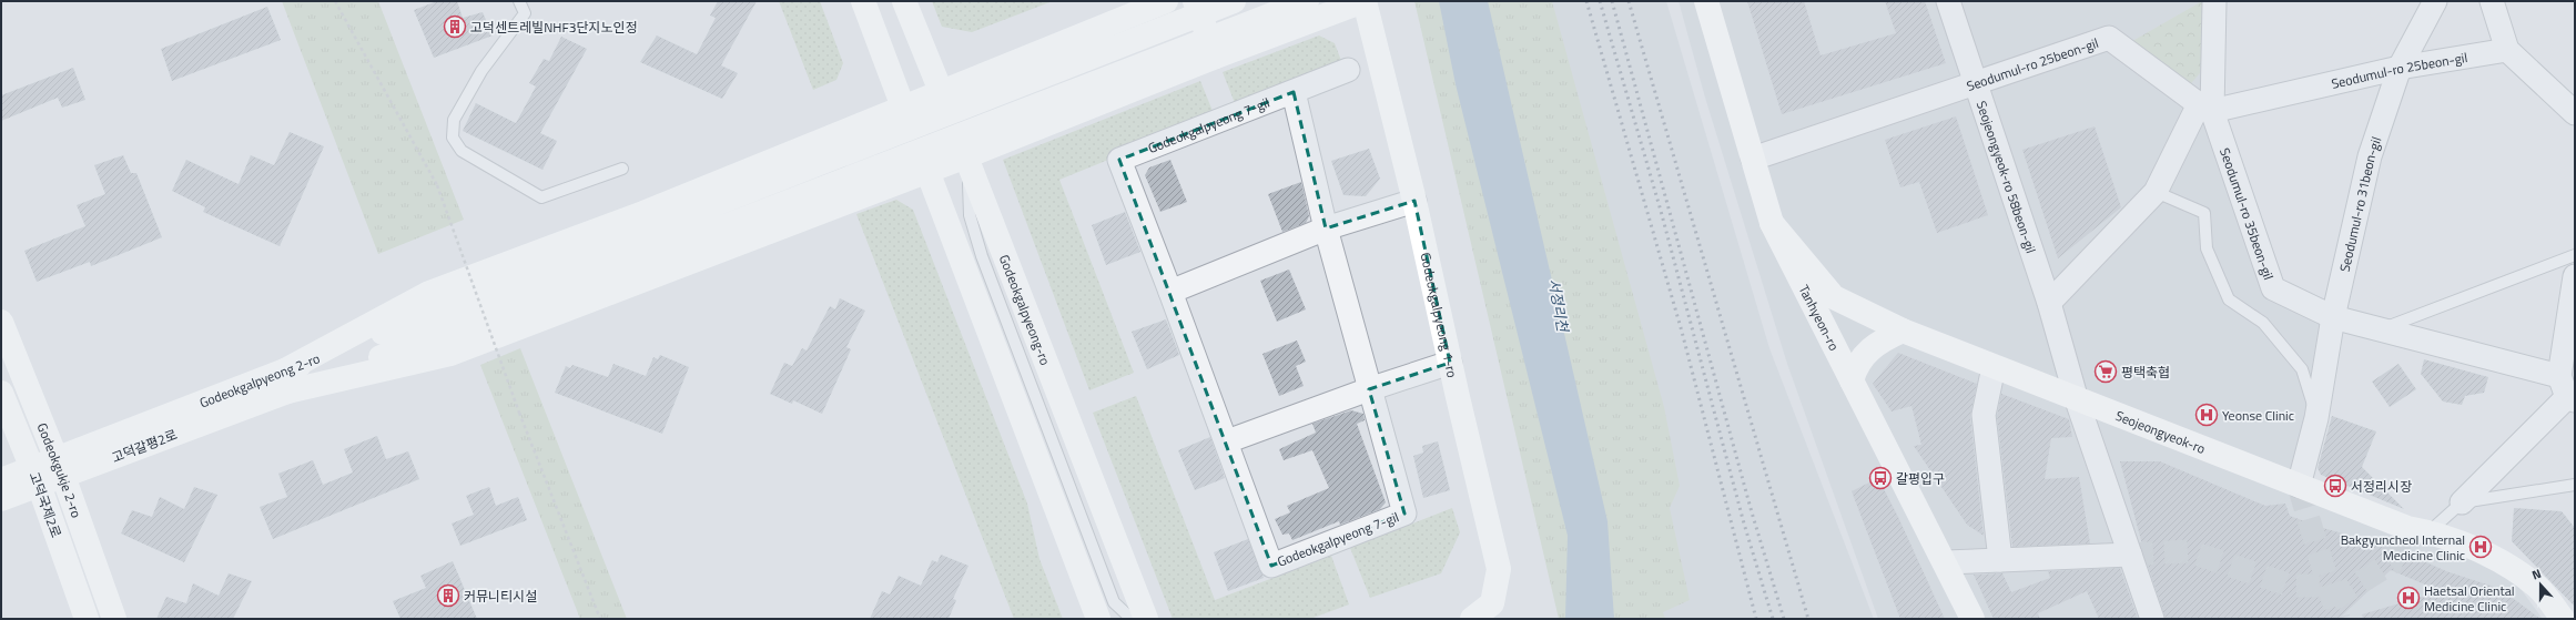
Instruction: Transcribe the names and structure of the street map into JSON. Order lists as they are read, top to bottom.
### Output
{
  "streets": {
    "street": [
      "Seodumul-ro 25beon-gil",
      "Godeokgalpyeong 7-gil",
      "Seojeongyeok-ro 58beon-gil",
      "Seodumul-ro 31beon-gil",
      "Seodumul-ro 35beon-gil",
      "Godeokgalpyeong-ro",
      "Godeokgalpyeong 1-ro",
      "Tanhyeon-ro",
      "Godeokgalpyeong 2-ro",
      "Seojeongyeok-ro",
      "고덕갈평2로",
      "Godeokgukje 2-ro",
      "고덕국제2로"
    ]
  },
  "crossings": [
    ["Seodumul-ro 25beon-gil", "Seojeongyeok-ro 58beon-gil"],
    ["Seodumul-ro 25beon-gil", "Seodumul-ro 31beon-gil"],
    ["Seodumul-ro 25beon-gil", "Seodumul-ro 35beon-gil"],
    ["Seodumul-ro 25beon-gil", "Tanhyeon-ro"],
    ["Seojeongyeok-ro 58beon-gil", "Seojeongyeok-ro"],
    ["Seodumul-ro 31beon-gil", "Seodumul-ro 35beon-gil"],
    ["Seodumul-ro 31beon-gil", "Seojeongyeok-ro"],
    ["Tanhyeon-ro", "Seojeongyeok-ro"],
    ["Godeokgalpyeong 2-ro", "고덕갈평2로"],
    ["고덕갈평2로", "Godeokgukje 2-ro"]
  ],
  "water": ["서정리천"],
  "places": {
    "building": ["고덕센트레빌NHF3단지노인정", "커뮤니티시설"],
    "supermarket": ["평택축협"],
    "hospital": ["Yeonse Clinic", "Bakgyuncheol Internal Medicine Clinic", "Haetsal Oriental Medicine Clinic"],
    "bus stop": ["갈평입구", "서정리시장"]
  },
  "north": "top"
}
